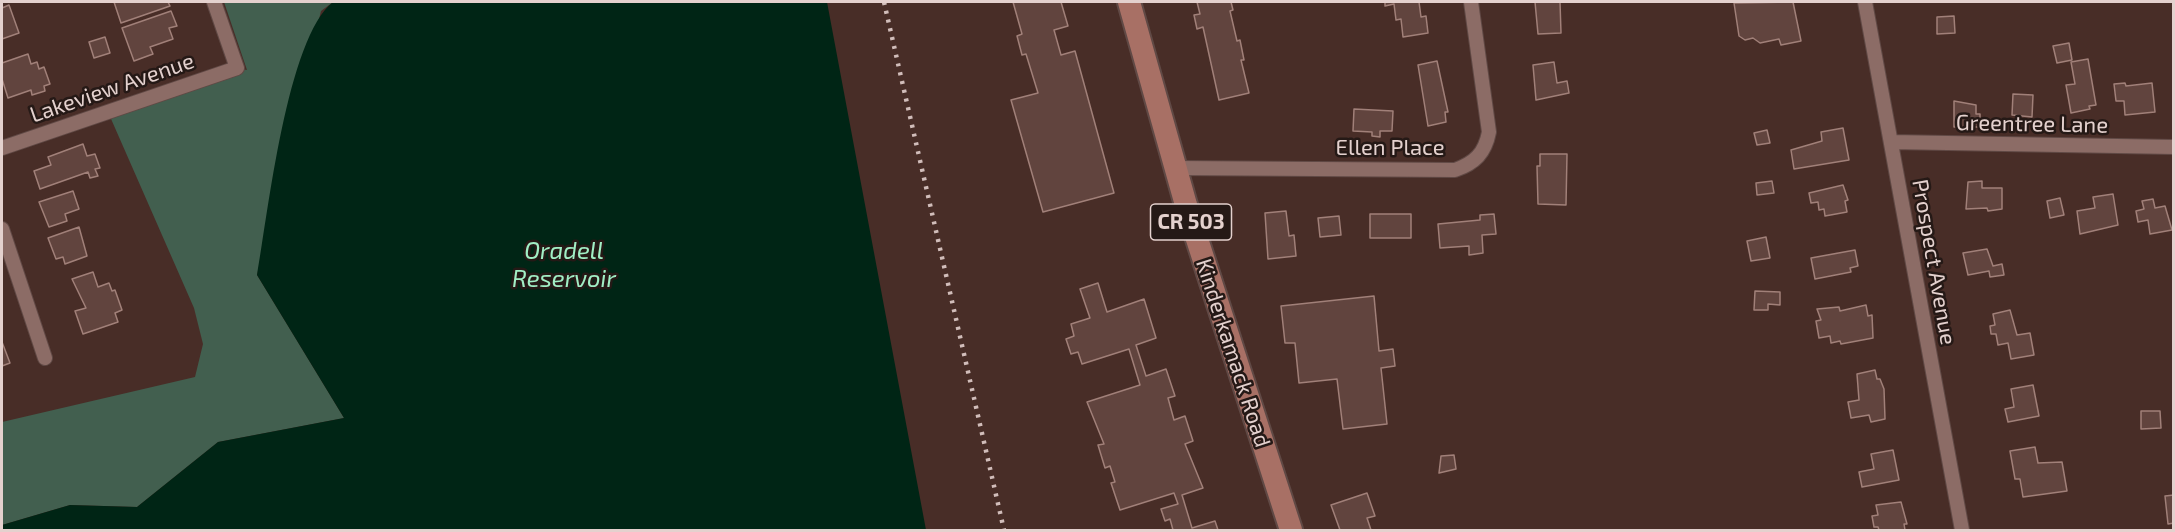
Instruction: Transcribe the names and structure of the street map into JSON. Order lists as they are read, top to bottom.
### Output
{
  "streets": {
    "main road": ["CR 503", "Kinderkamack Road"],
    "street": [
      "Lakeview Avenue",
      "Greentree Lane",
      "Ellen Place",
      "Prospect Avenue"
    ]
  },
  "crossings": [
    ["Greentree Lane", "Prospect Avenue"],
    ["Ellen Place", "Kinderkamack Road"]
  ],
  "water": ["Oradell Reservoir"]
}
